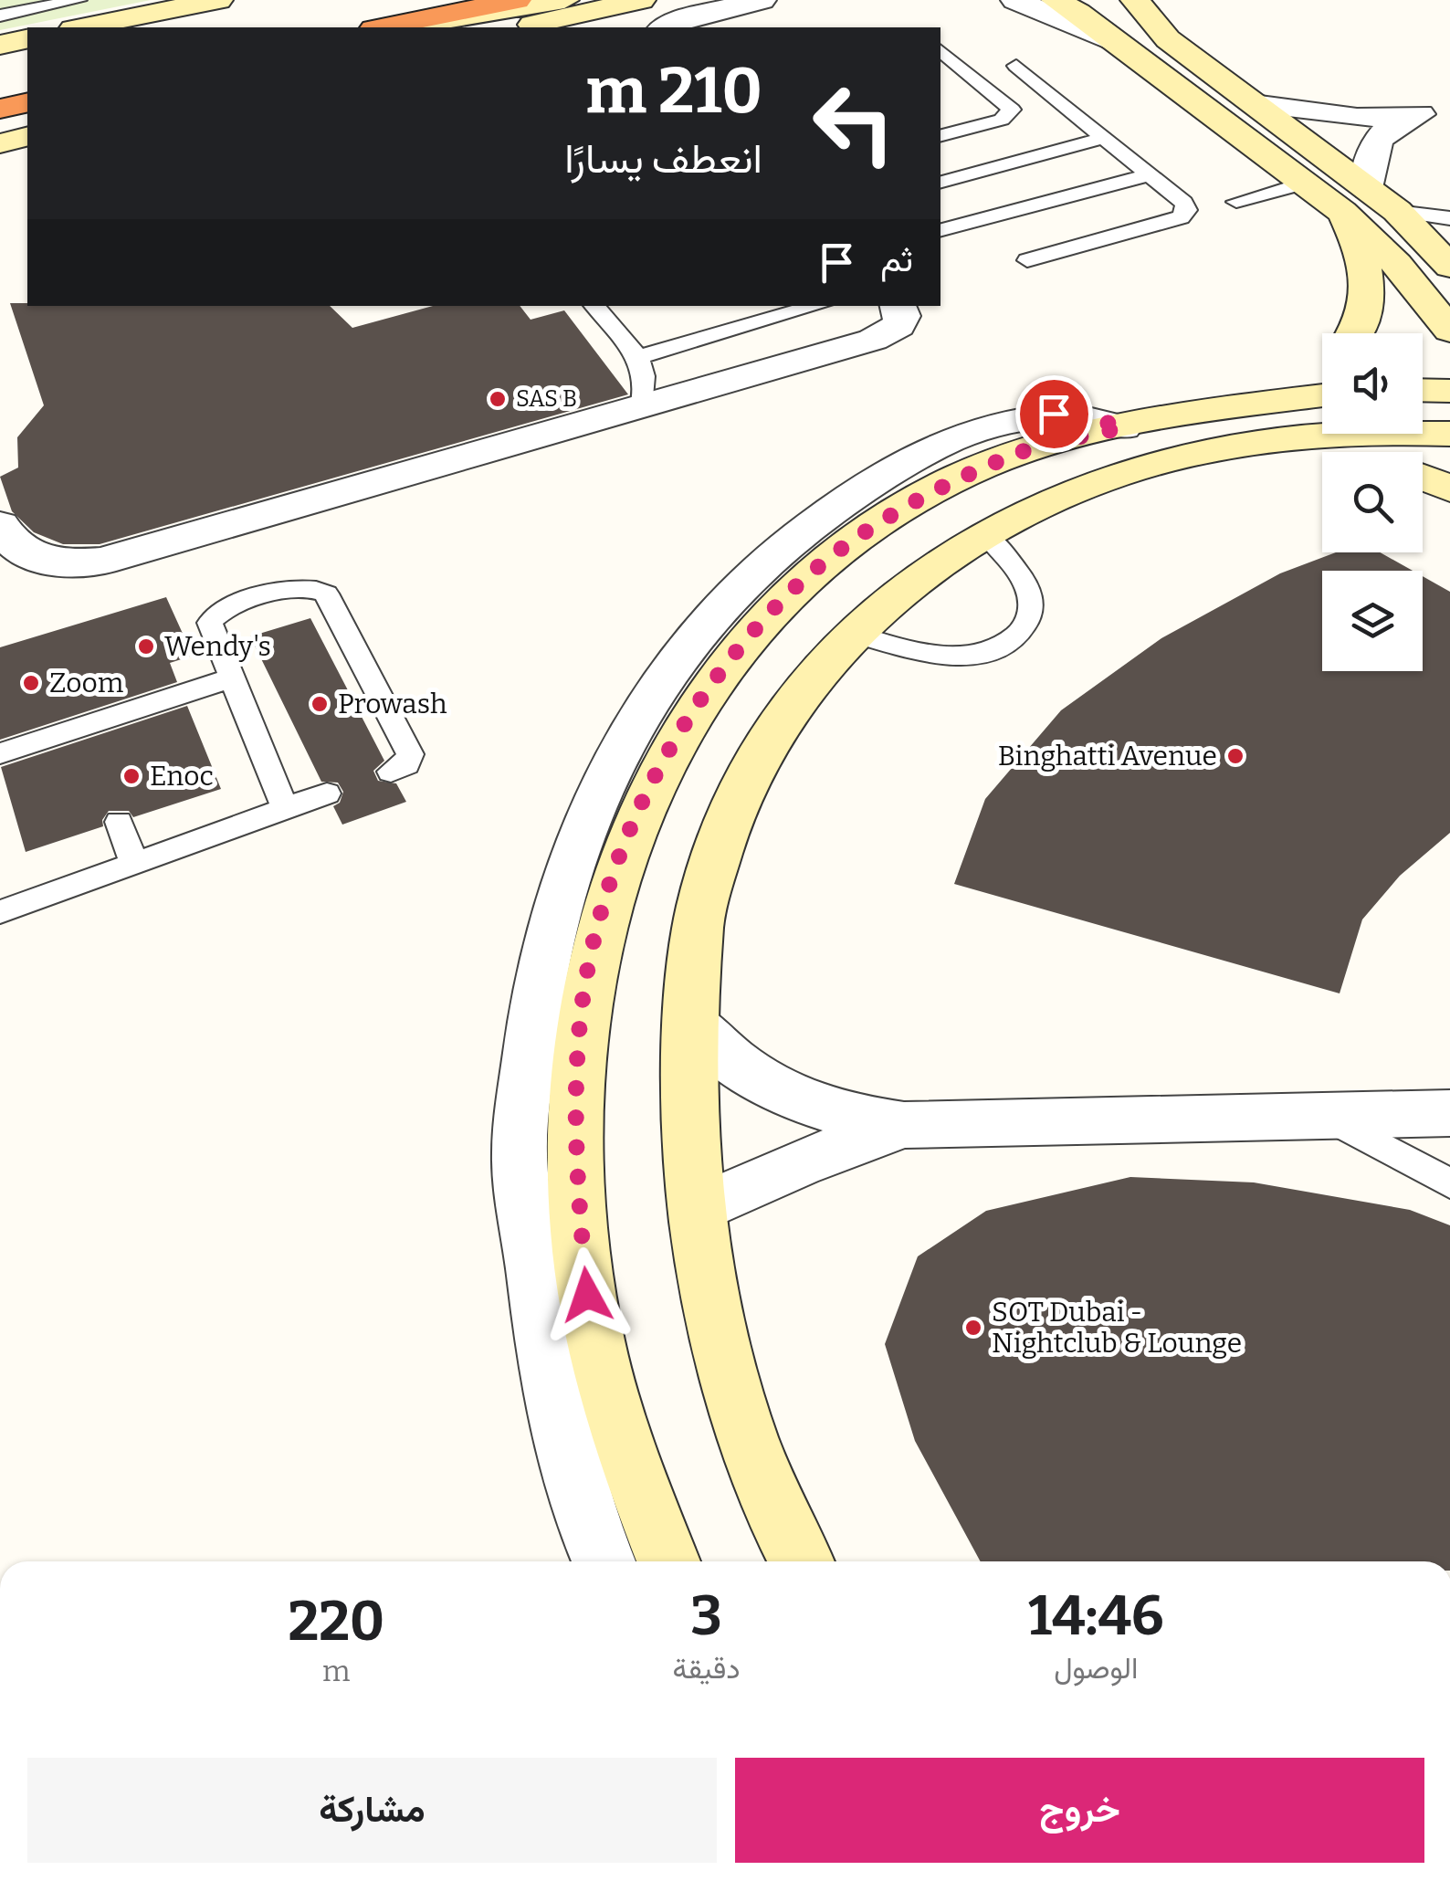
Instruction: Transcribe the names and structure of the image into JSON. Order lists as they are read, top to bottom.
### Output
{
  "places": [
    "SAS B",
    "Wendy's",
    "Zoom",
    "Prowash",
    "Binghatti Avenue",
    "Enoc",
    "SOT Dubai - Nightclub & Lounge"
  ],
  "page": {
    "turn": ["210 m", "انعطف يسارًا"],
    "then": "ثم",
    "eta": [
      "14:46",
      "الوصول",
      "3",
      "دقيقة",
      "220",
      "m"
    ],
    "buttons": ["خروج", "مشاركة"]
  }
}
